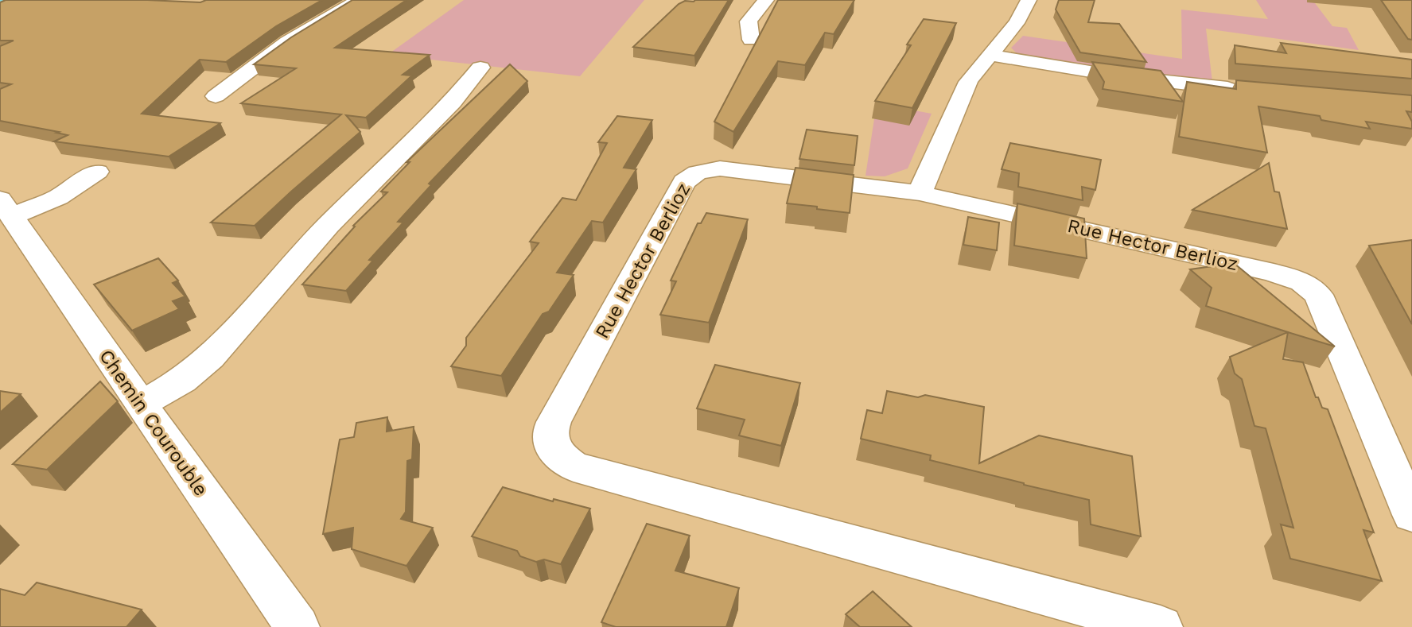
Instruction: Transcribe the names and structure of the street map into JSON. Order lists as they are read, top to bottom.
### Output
{
  "streets": {
    "street": ["Rue Hector Berlioz", "Chemin Courouble"]
  }
}
